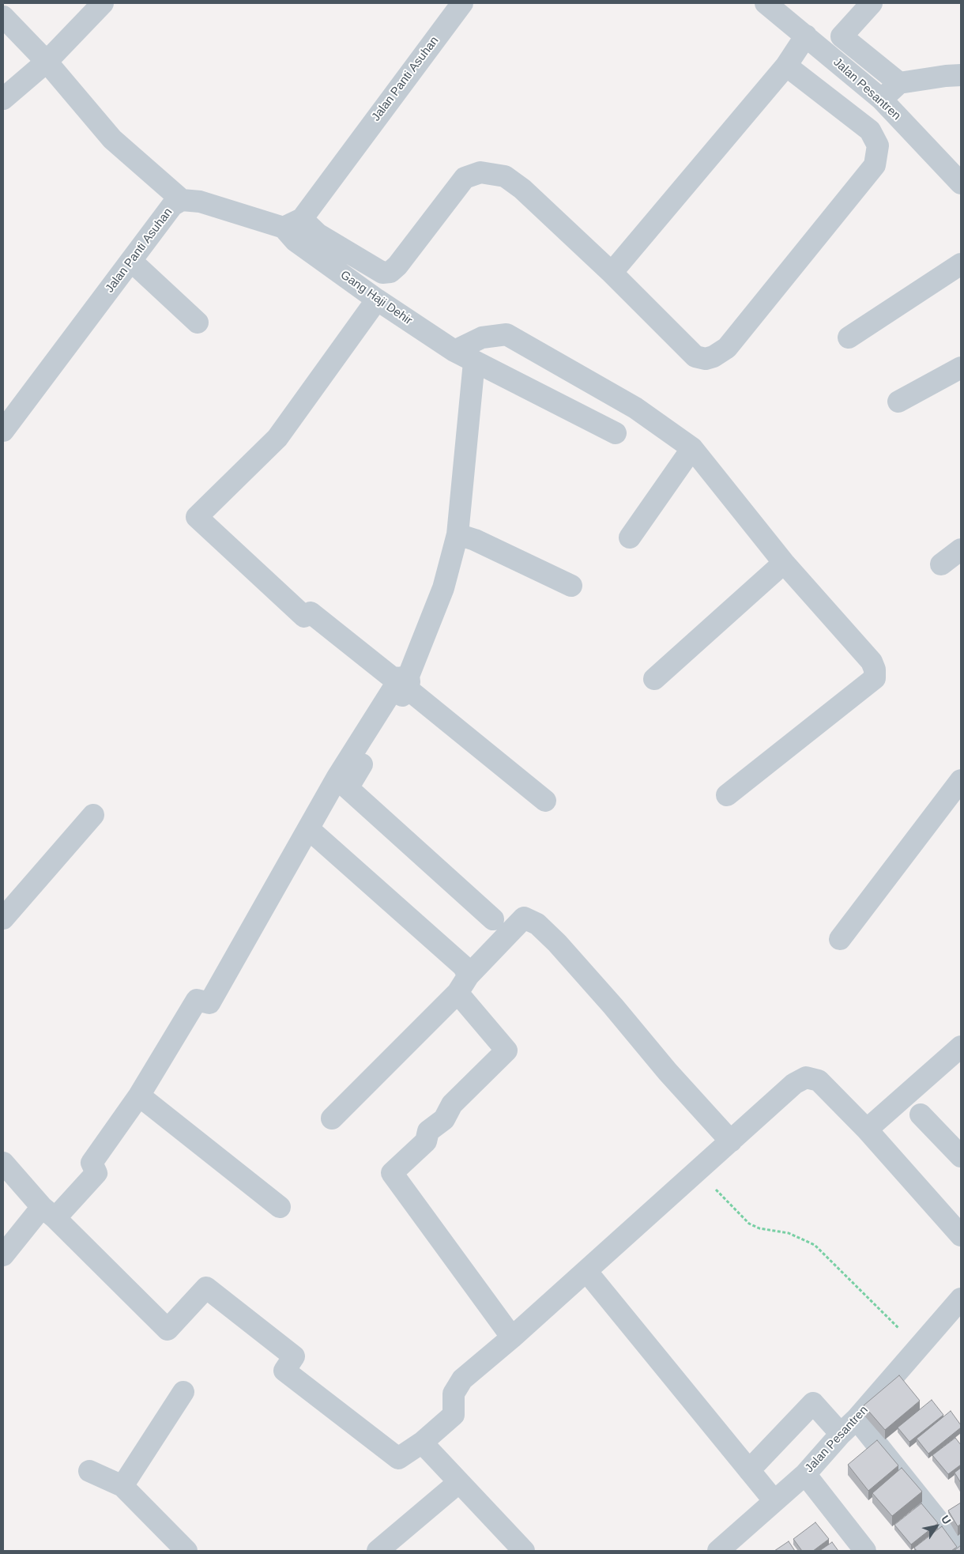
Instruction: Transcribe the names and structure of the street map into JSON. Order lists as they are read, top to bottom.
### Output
{
  "streets": {
    "street": ["Jalan Panti Asuhan", "Jalan Pesantren", "Gang Haji Dehir"]
  },
  "crossings": [
    ["Jalan Panti Asuhan", "Gang Haji Dehir"]
  ],
  "north": "top right"
}
